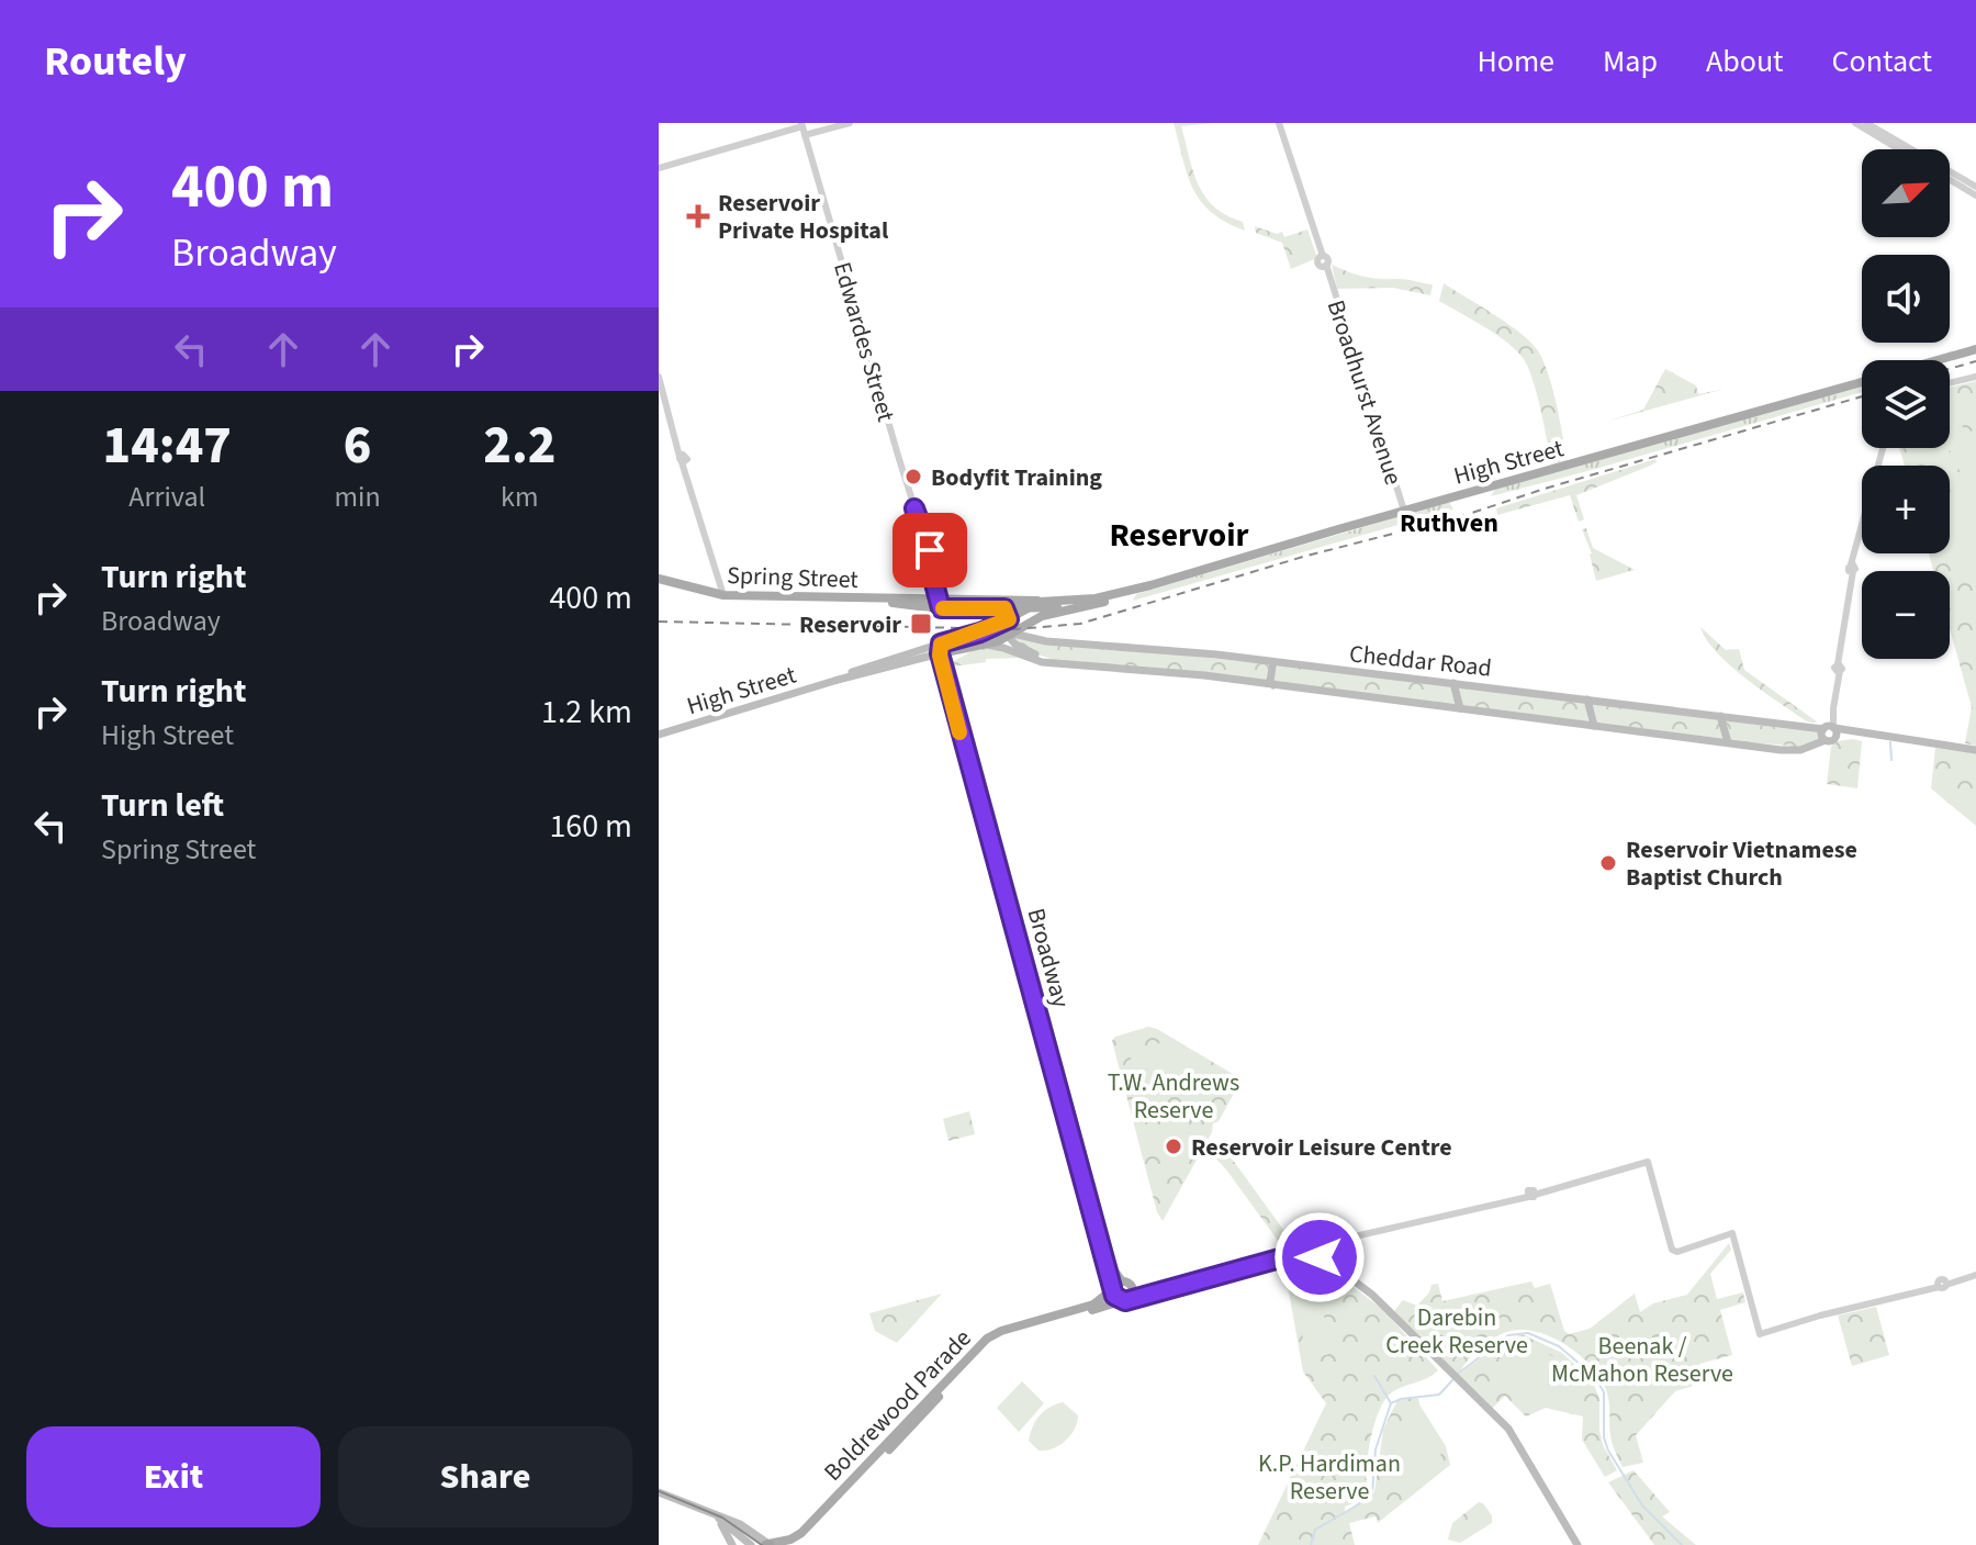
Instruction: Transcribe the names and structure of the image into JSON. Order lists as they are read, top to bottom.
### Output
{
  "streets": {
    "main road": [
      "High Street",
      "Spring Street",
      "Cheddar Road",
      "Broadway",
      "Boldrewood Parade"
    ],
    "street": ["Edwardes Street", "Broadhurst Avenue"]
  },
  "crossings": [
    ["Edwardes Street", "Spring Street"],
    ["Broadhurst Avenue", "High Street"],
    ["High Street", "Spring Street"],
    ["High Street", "Cheddar Road"],
    ["High Street", "Broadway"],
    ["Broadway", "Boldrewood Parade"]
  ],
  "districts": ["Ruthven", "Reservoir"],
  "parks": [
    "T.W. Andrews Reserve",
    "Darebin Creek Reserve",
    "Beenak / McMahon Reserve",
    "K.P. Hardiman Reserve"
  ],
  "places": {
    "health": ["Reservoir Private Hospital"],
    "other": ["Bodyfit Training", "Reservoir Vietnamese Baptist Church", "Reservoir Leisure Centre"],
    "transit": ["Reservoir"]
  },
  "north": "top right",
  "page": {
    "header": "Routely",
    "nav": [
      "Home",
      "Map",
      "About",
      "Contact"
    ],
    "turn": ["400 m", "Broadway"],
    "map_buttons": ["+", "−"],
    "eta": [
      "14:47",
      "Arrival",
      "6",
      "min",
      "2.2",
      "km"
    ],
    "list": [
      {
        "name": "Turn right",
        "note": "Broadway",
        "value": "400 m"
      },
      {
        "name": "Turn right",
        "note": "High Street",
        "value": "1.2 km"
      },
      {
        "name": "Turn left",
        "note": "Spring Street",
        "value": "160 m"
      }
    ],
    "buttons": ["Exit", "Share"]
  }
}
